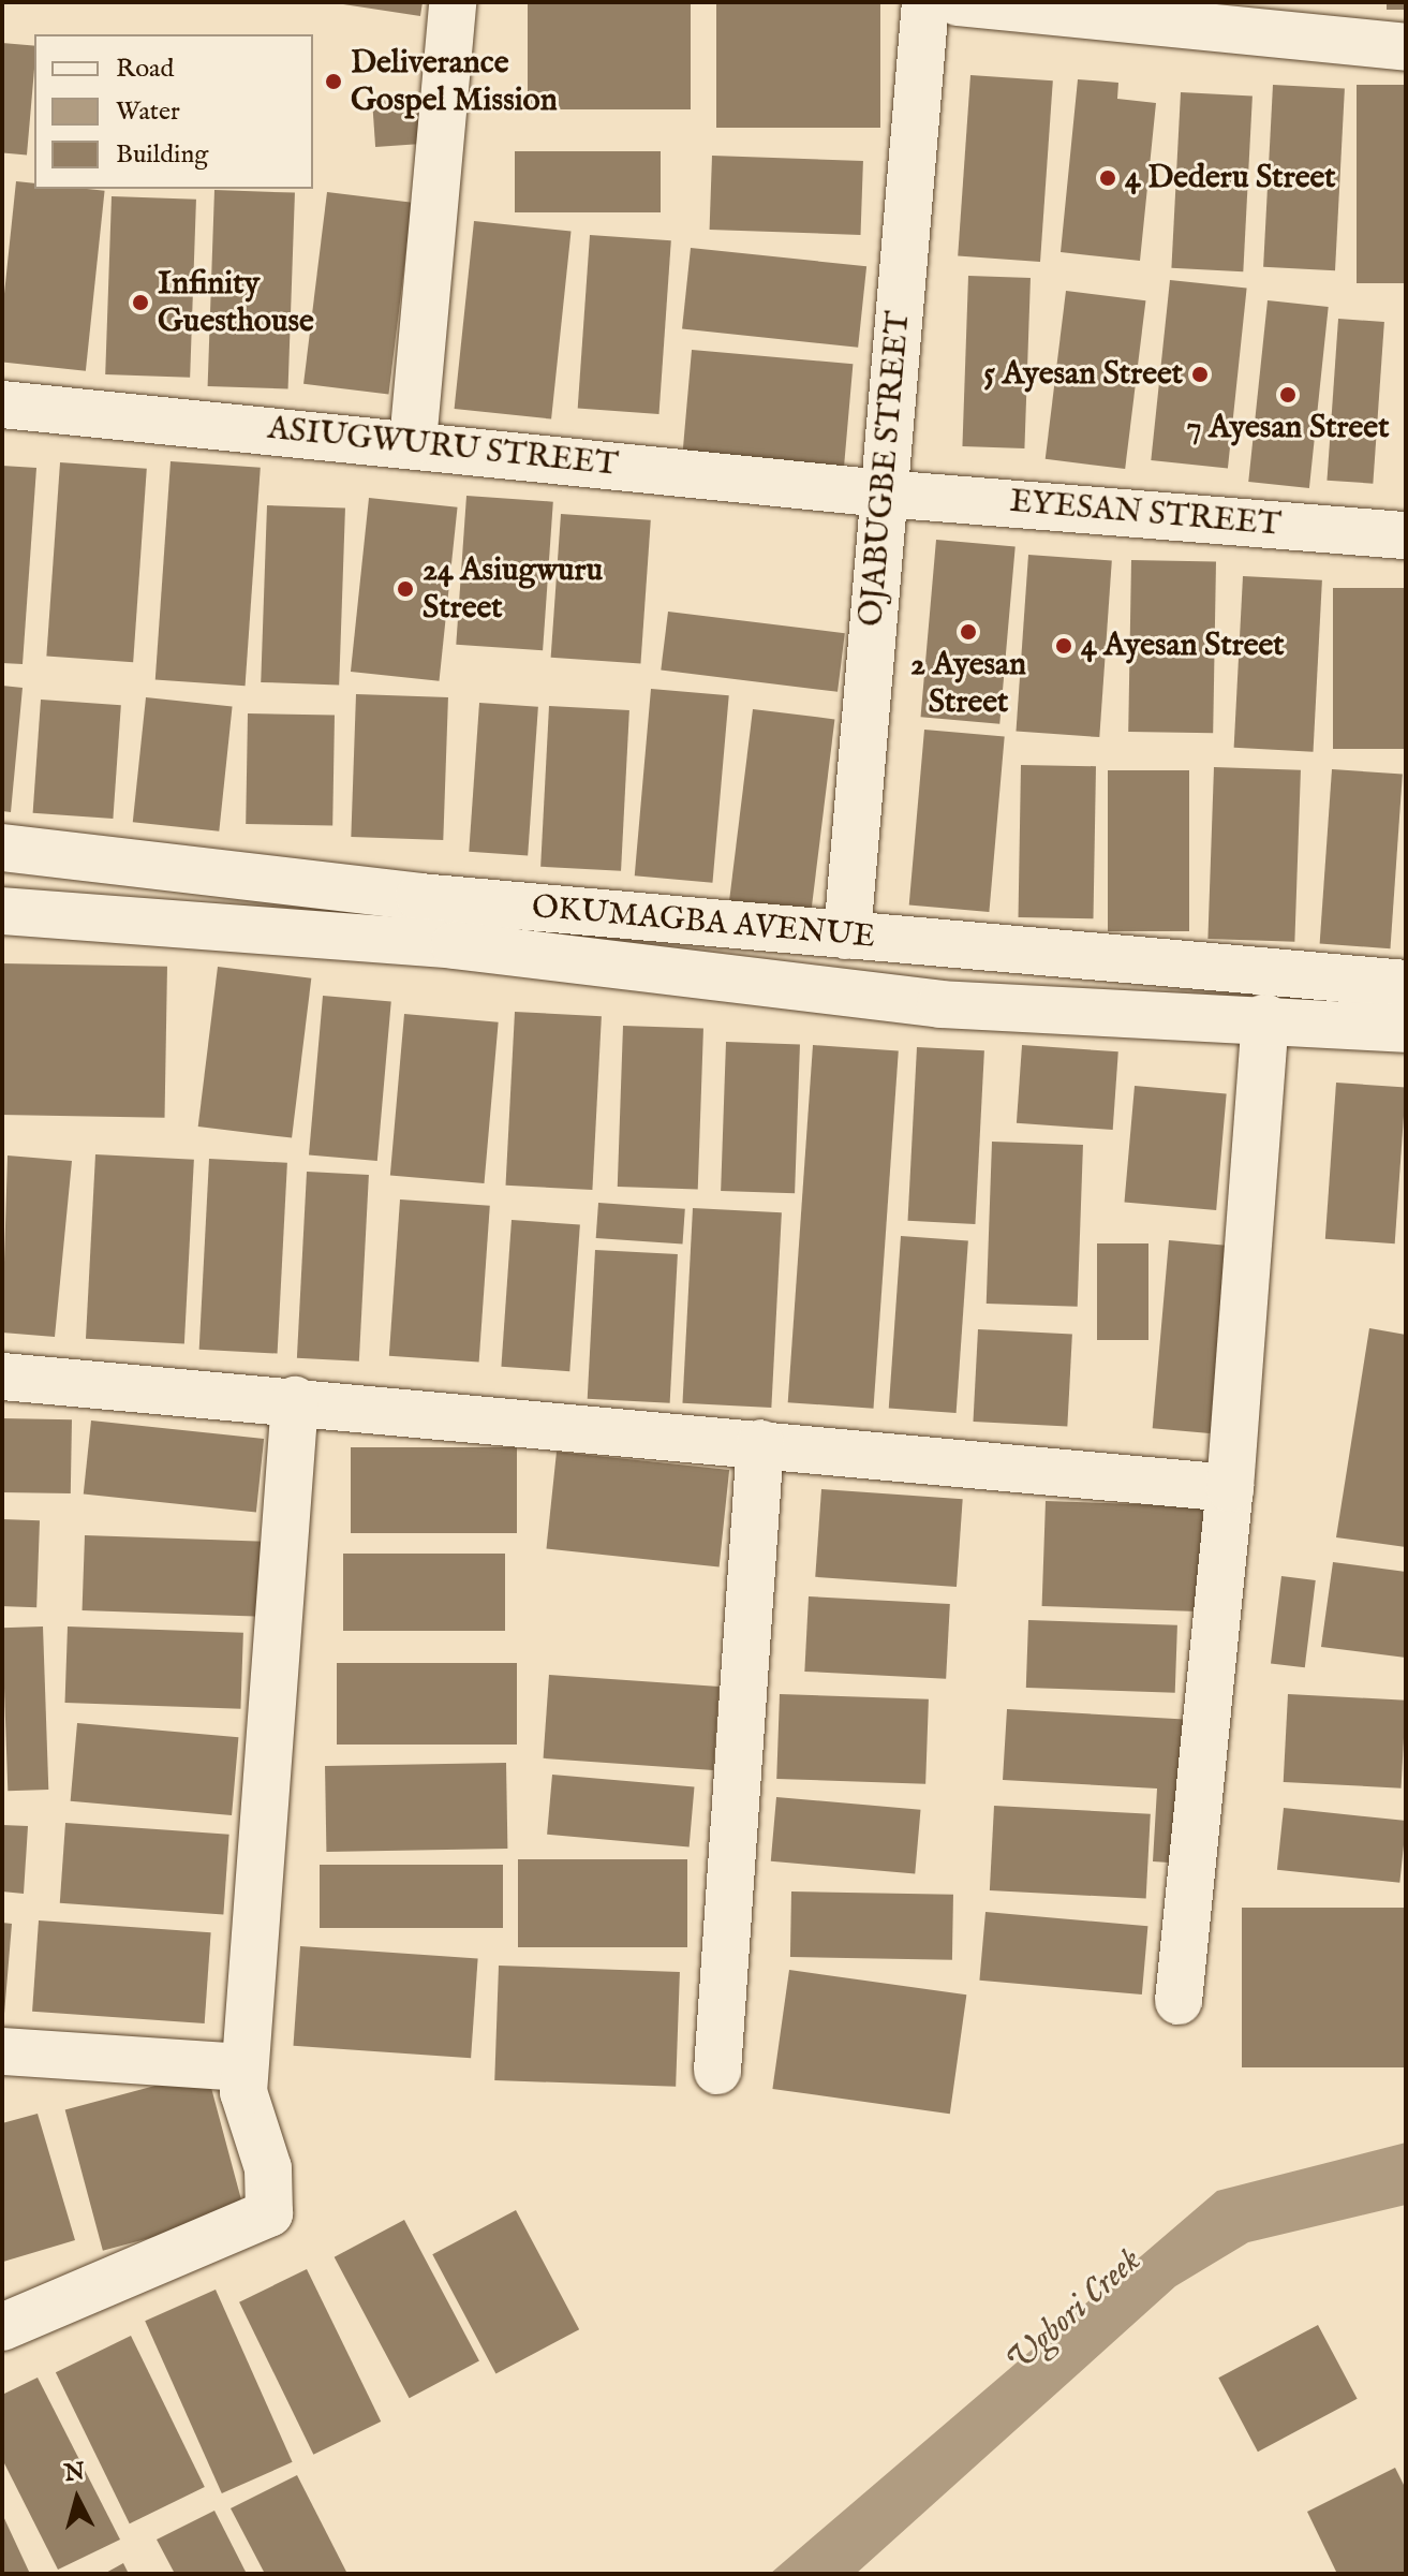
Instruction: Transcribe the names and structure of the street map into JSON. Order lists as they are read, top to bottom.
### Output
{
  "streets": {
    "street": [
      "ASIUGWURU STREET",
      "OJABUGBE STREET",
      "EYESAN STREET",
      "OKUMAGBA AVENUE"
    ]
  },
  "crossings": [
    ["ASIUGWURU STREET", "OJABUGBE STREET"],
    ["ASIUGWURU STREET", "EYESAN STREET"],
    ["OJABUGBE STREET", "EYESAN STREET"],
    ["OJABUGBE STREET", "OKUMAGBA AVENUE"]
  ],
  "water": ["Ugbori Creek"],
  "places": [
    "Deliverance Gospel Mission",
    "4 Dederu Street",
    "Infinity Guesthouse",
    "5 Ayesan Street",
    "7 Ayesan Street",
    "24 Asiugwuru Street",
    "2 Ayesan Street",
    "4 Ayesan Street"
  ],
  "legend": ["Road", "Water", "Building"],
  "north": "top"
}
